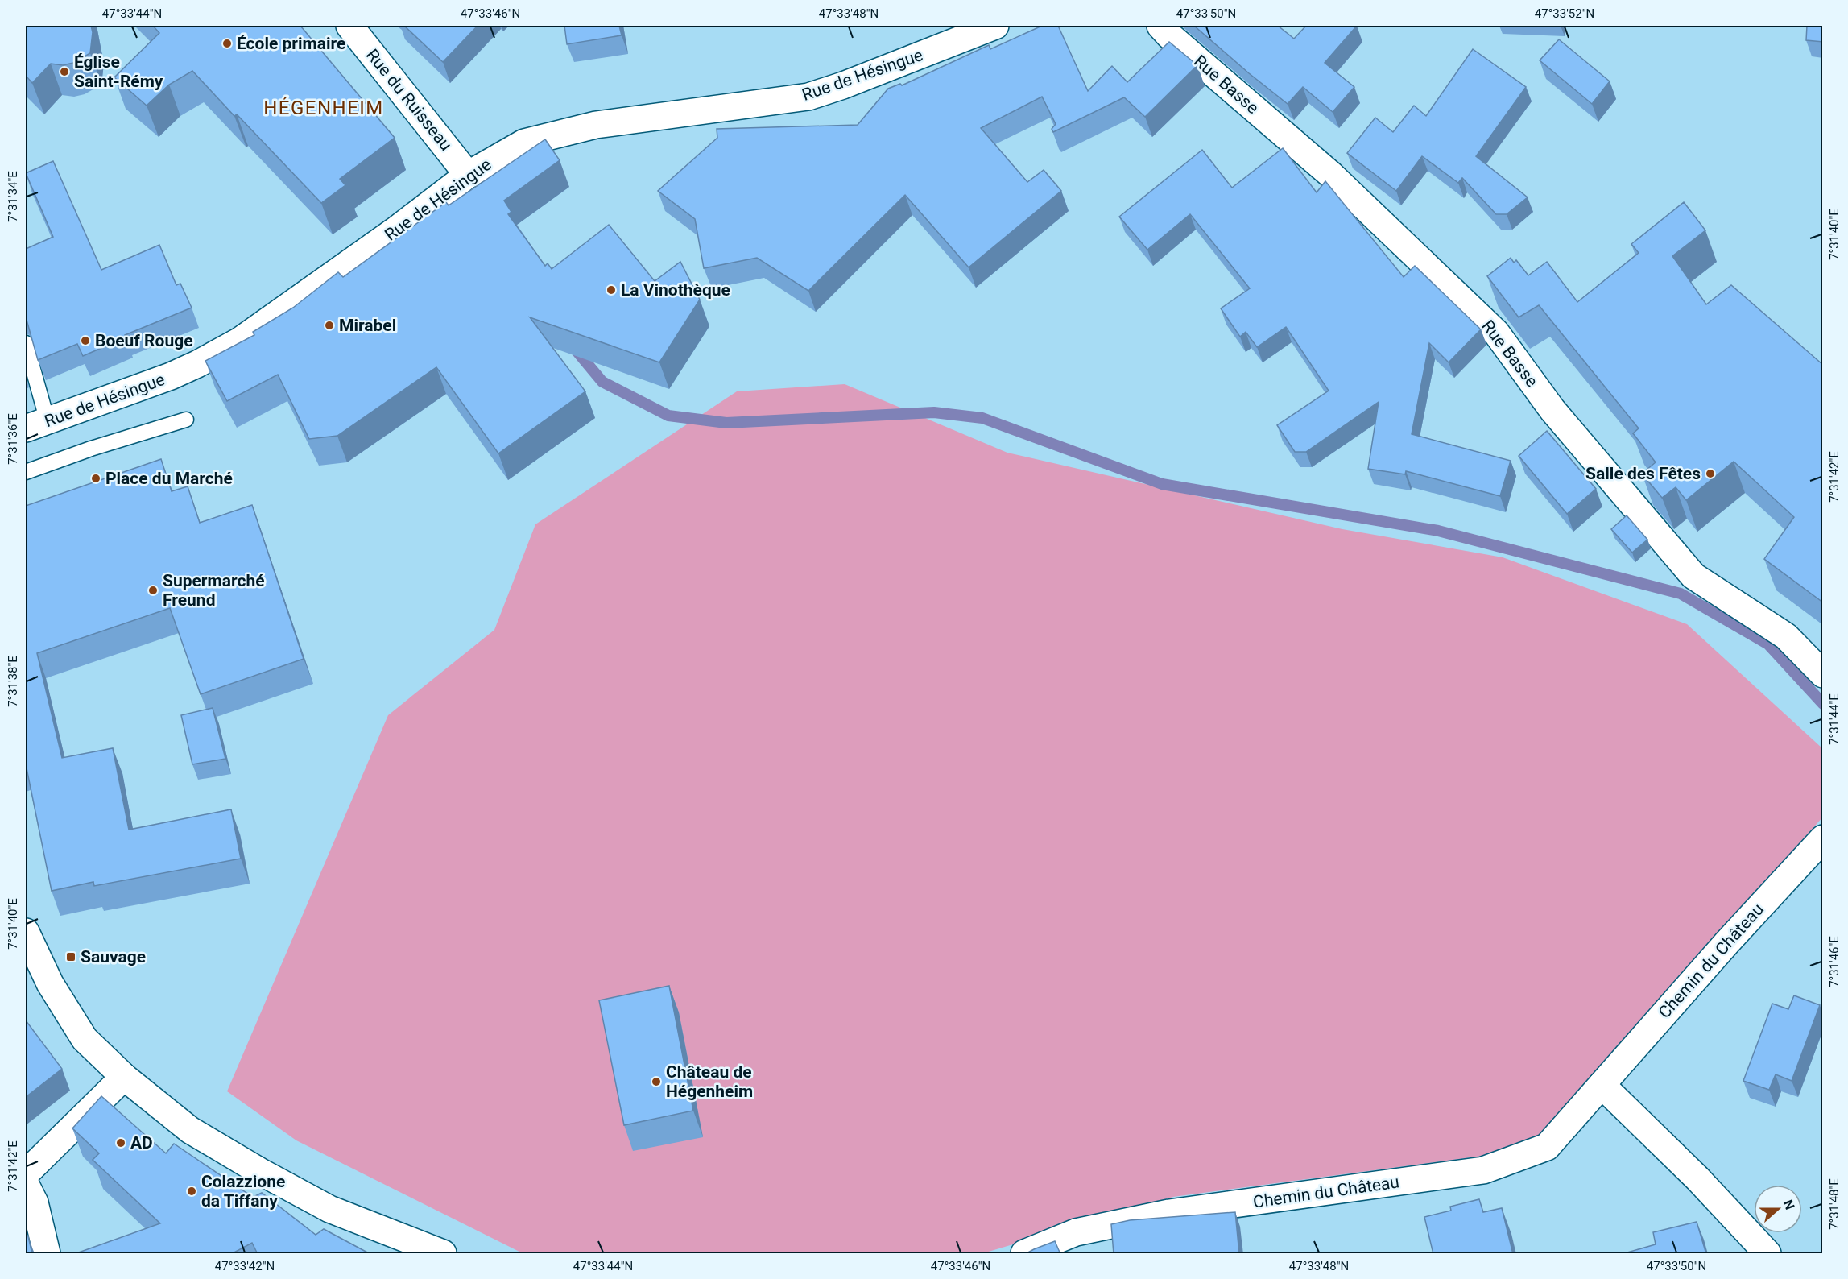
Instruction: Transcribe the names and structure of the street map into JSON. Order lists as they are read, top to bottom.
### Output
{
  "streets": {
    "street": [
      "Rue de Hésingue",
      "Rue Basse",
      "Rue du Ruisseau",
      "Chemin du Château"
    ]
  },
  "crossings": [
    ["Rue de Hésingue", "Rue du Ruisseau"]
  ],
  "districts": ["HÉGENHEIM"],
  "places": {
    "other": [
      "École primaire",
      "Église Saint-Rémy",
      "La Vinothèque",
      "Mirabel",
      "Boeuf Rouge",
      "Salle des Fêtes",
      "Place du Marché",
      "Supermarché Freund",
      "Château de Hégenheim",
      "AD",
      "Colazzione da Tiffany"
    ],
    "transit": ["Sauvage"]
  },
  "north": "right",
  "coordinates": [
    "47°33'44\"N",
    "47°33'46\"N",
    "47°33'48\"N",
    "47°33'50\"N",
    "47°33'52\"N",
    "7°31'34\"E",
    "7°31'40\"E",
    "7°31'36\"E",
    "7°31'42\"E",
    "7°31'38\"E",
    "7°31'44\"E",
    "7°31'46\"E",
    "7°31'48\"E",
    "47°33'42\"N"
  ]
}
